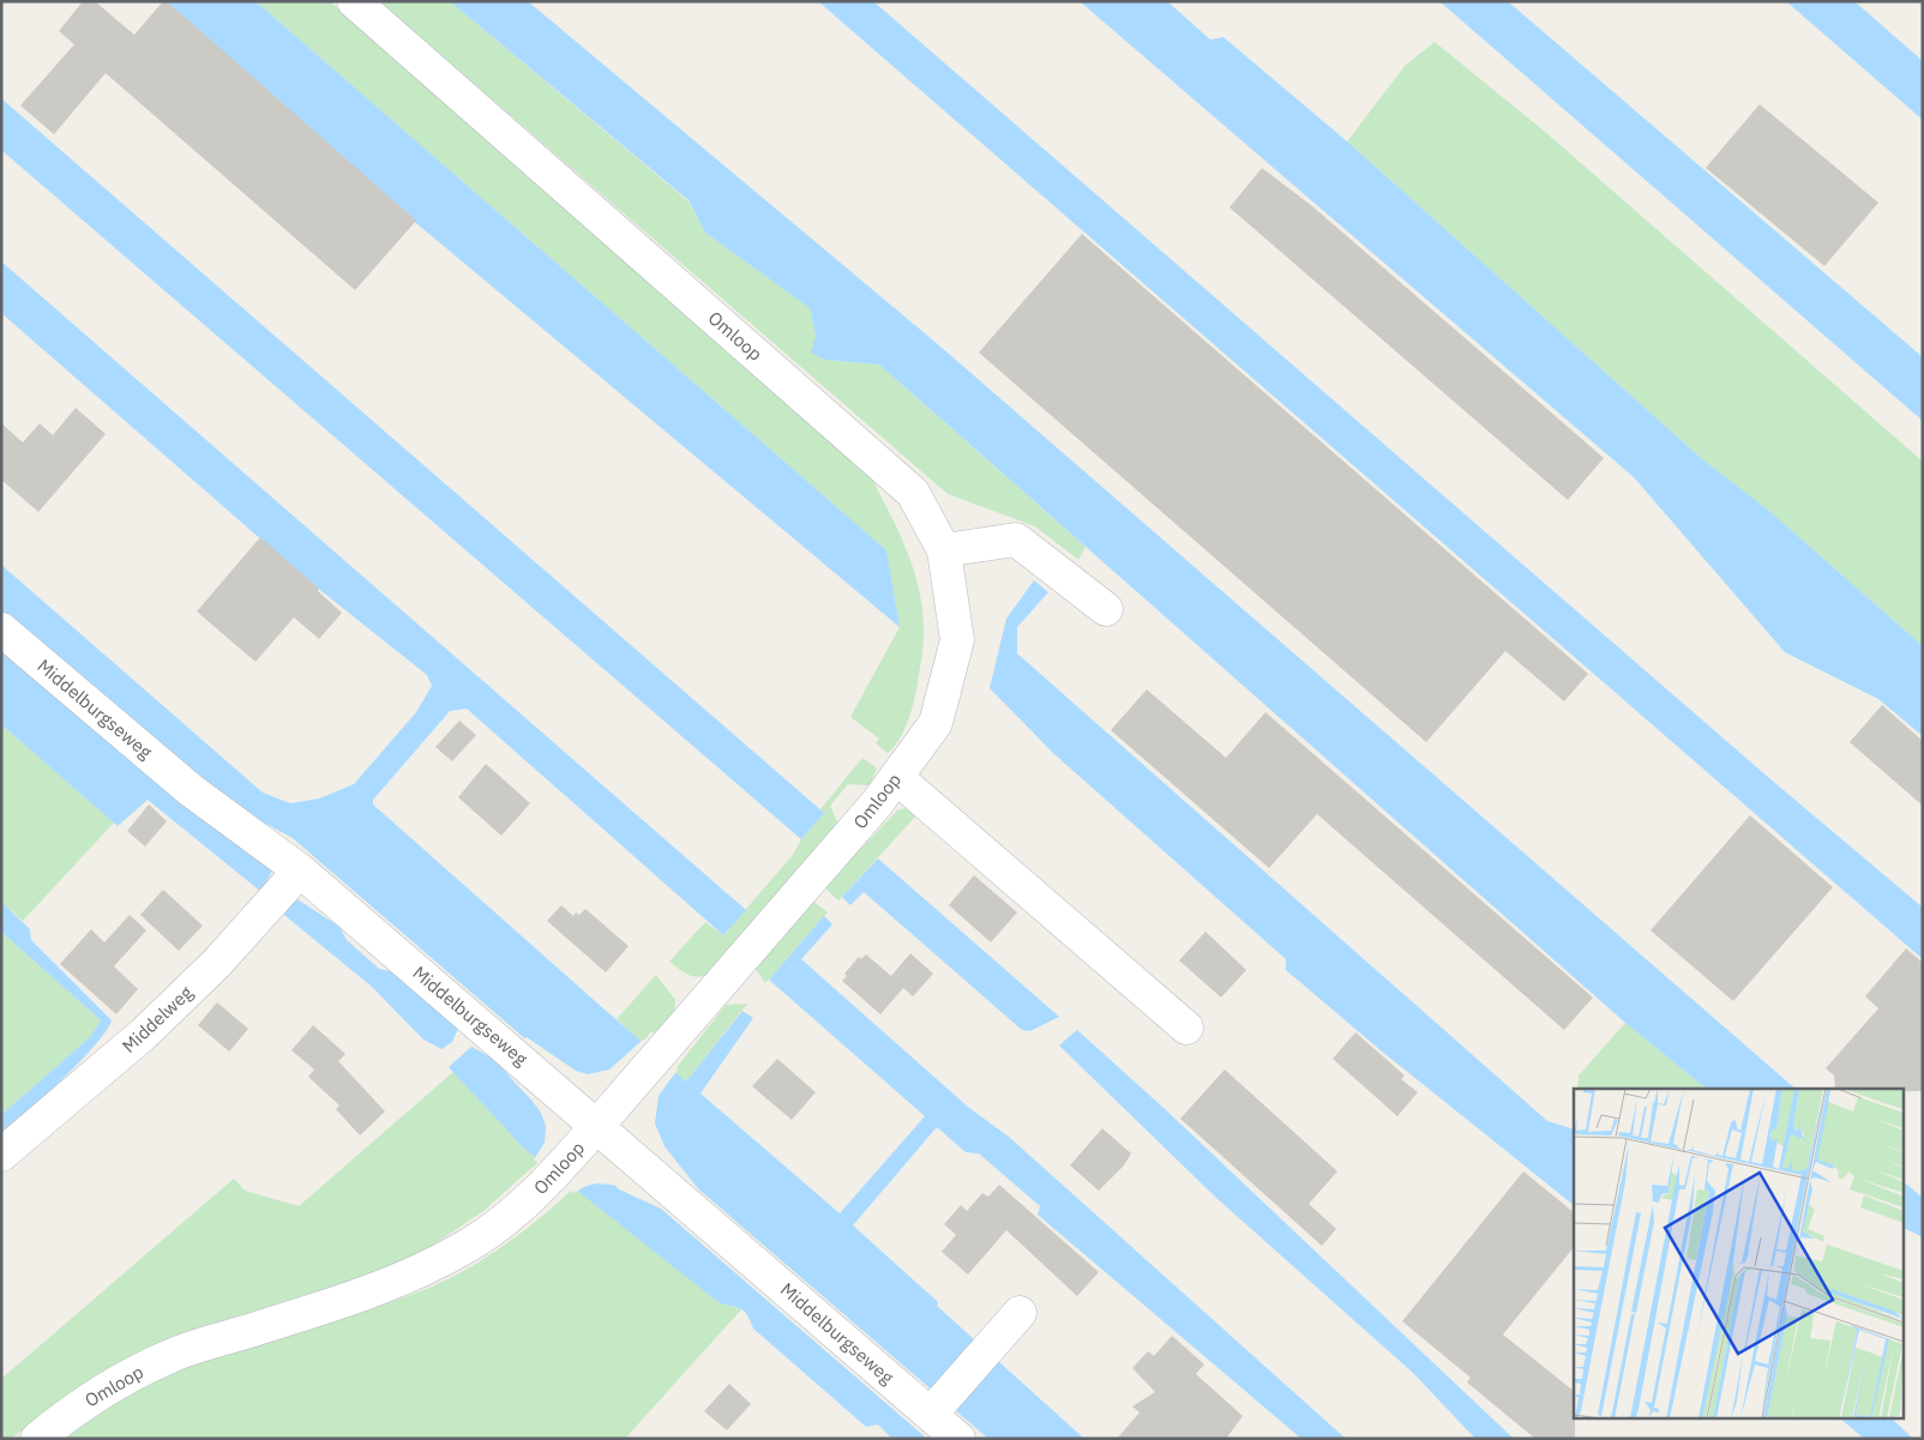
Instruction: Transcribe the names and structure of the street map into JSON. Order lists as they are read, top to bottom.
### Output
{
  "streets": {
    "street": ["Omloop", "Middelburgseweg", "Middelweg"]
  },
  "crossings": [
    ["Omloop", "Middelburgseweg"],
    ["Middelburgseweg", "Middelweg"]
  ]
}
